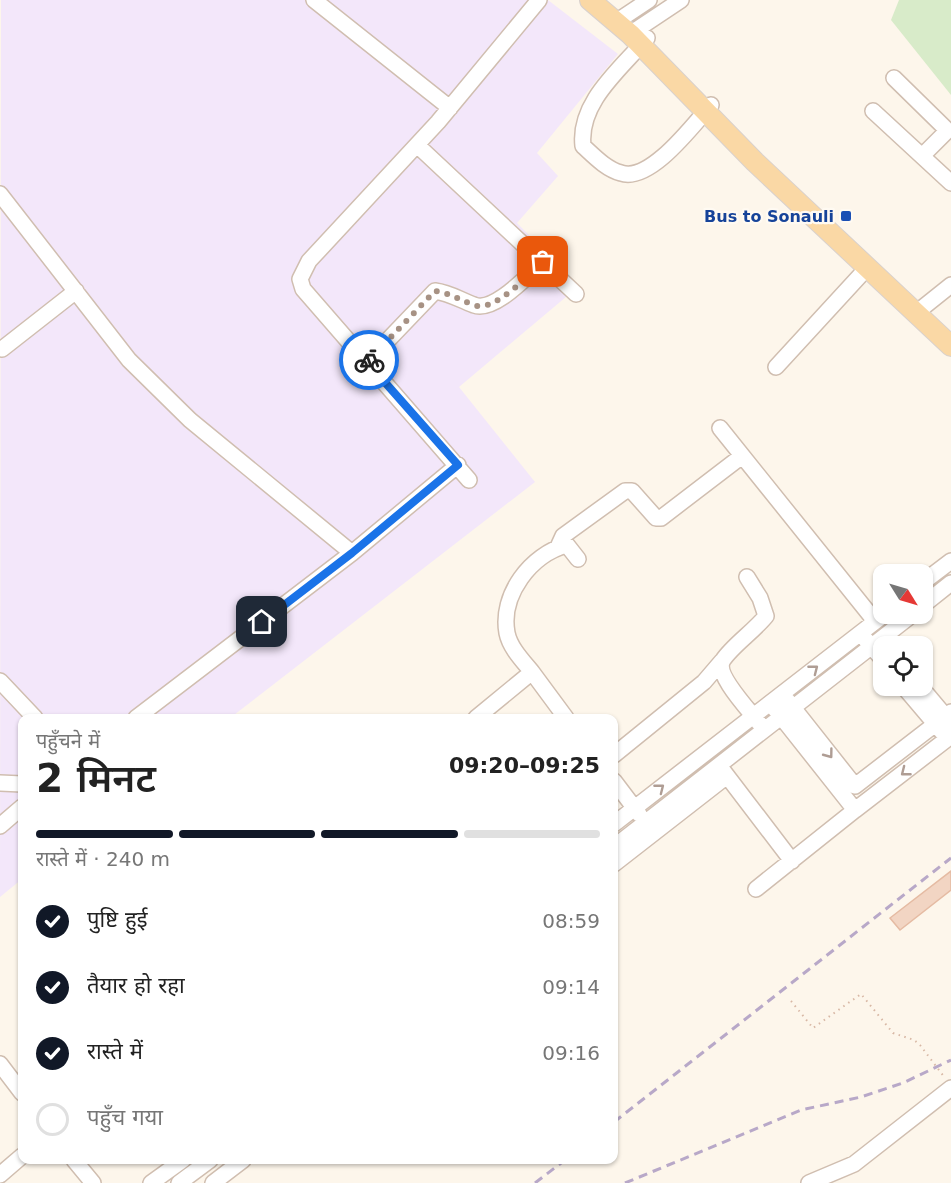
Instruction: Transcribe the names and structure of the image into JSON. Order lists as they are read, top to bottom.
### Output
{
  "places": {
    "transit": ["Bus to Sonauli"]
  },
  "north": "bottom right",
  "page": {
    "heading": ["2 मिनट", "पहुँचने में", "09:20–09:25"],
    "bar": "रास्ते में · 240 m",
    "list": [
      ["पुष्टि हुई", "08:59"],
      ["तैयार हो रहा", "09:14"],
      ["रास्ते में", "09:16"],
      "पहुँच गया"
    ]
  }
}
